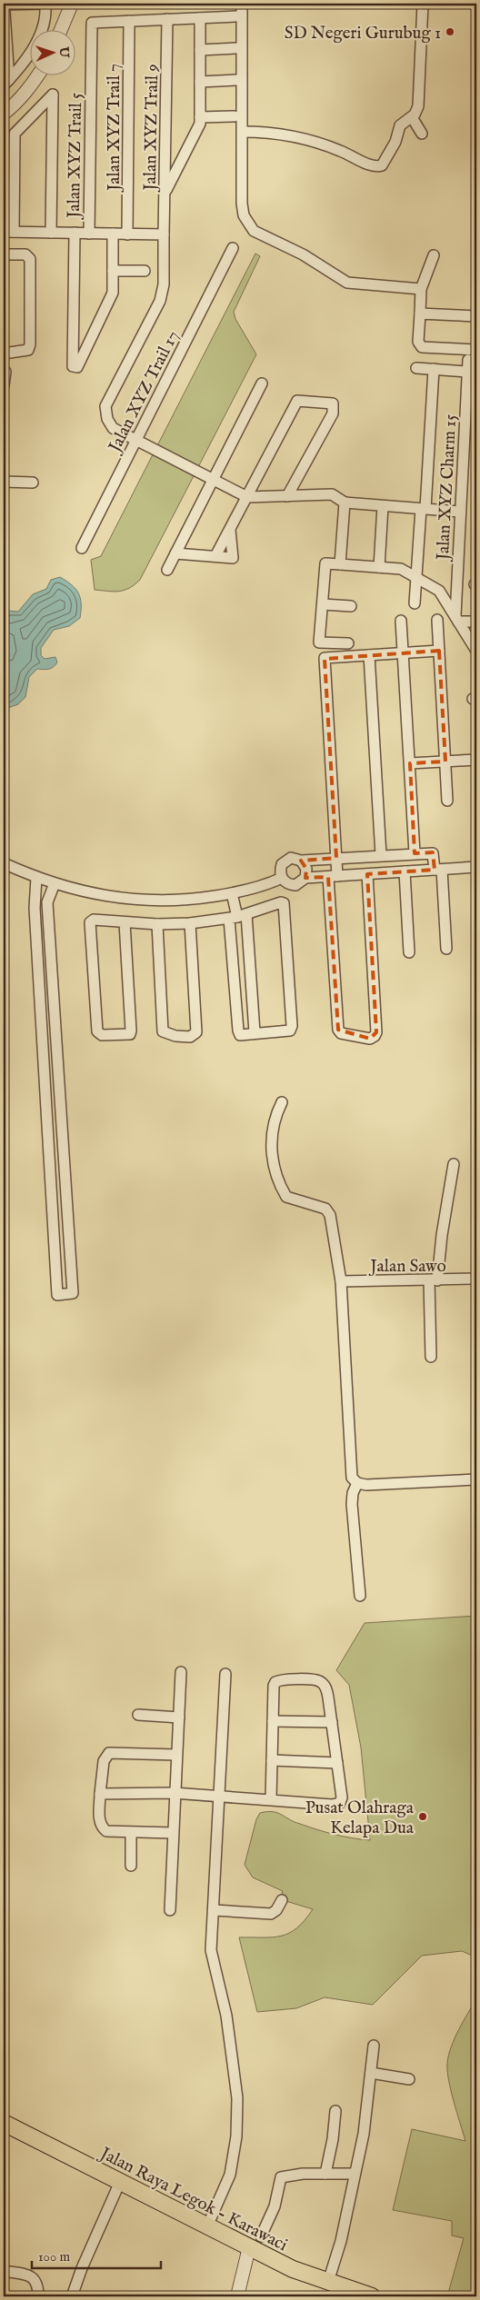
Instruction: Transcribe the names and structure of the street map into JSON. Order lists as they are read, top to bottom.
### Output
{
  "streets": {
    "main road": ["Jalan Raya Legok - Karawaci"],
    "street": [
      "Jalan XYZ Trail 7",
      "Jalan XYZ Trail 9",
      "Jalan XYZ Trail 5",
      "Jalan XYZ Trail 17",
      "Jalan XYZ Charm 15",
      "Jalan Sawo"
    ]
  },
  "crossings": [
    ["Jalan XYZ Trail 7", "Jalan XYZ Trail 5"],
    ["Jalan XYZ Trail 9", "Jalan XYZ Trail 17"]
  ],
  "places": ["SD Negeri Gurubug 1", "Pusat Olahraga Kelapa Dua"],
  "scale_bar": "100 m",
  "north": "right"
}
